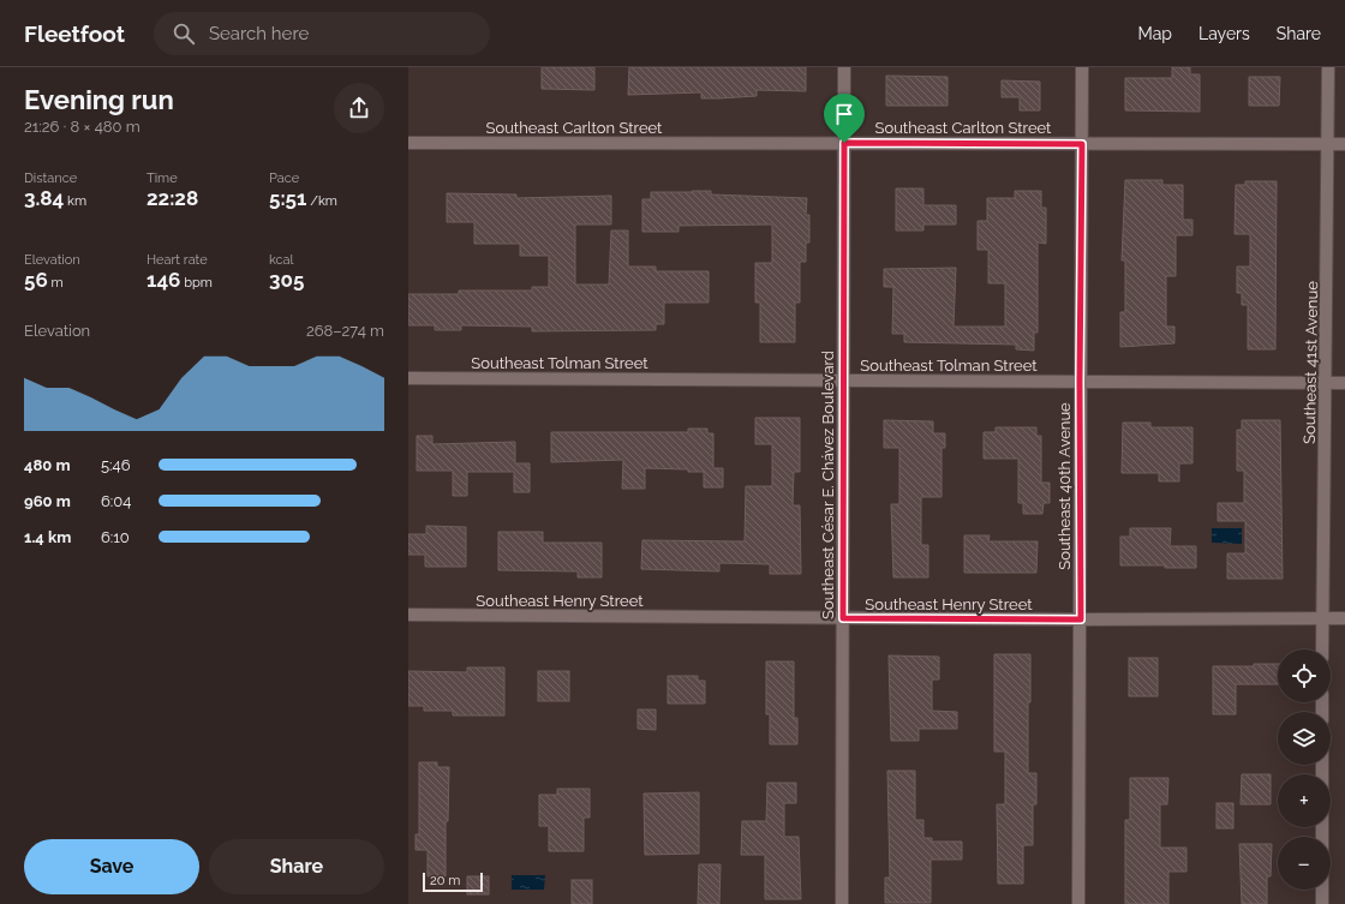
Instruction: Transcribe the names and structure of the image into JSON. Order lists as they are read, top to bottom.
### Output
{
  "streets": {
    "street": [
      "Southeast Carlton Street",
      "Southeast Tolman Street",
      "Southeast 41st Avenue",
      "Southeast César E. Chávez Boulevard",
      "Southeast 40th Avenue",
      "Southeast Henry Street"
    ]
  },
  "crossings": [
    ["Southeast Carlton Street", "Southeast 41st Avenue"],
    ["Southeast Carlton Street", "Southeast César E. Chávez Boulevard"],
    ["Southeast Carlton Street", "Southeast 40th Avenue"],
    ["Southeast Tolman Street", "Southeast 41st Avenue"],
    ["Southeast Tolman Street", "Southeast César E. Chávez Boulevard"],
    ["Southeast Tolman Street", "Southeast 40th Avenue"],
    ["Southeast 41st Avenue", "Southeast Henry Street"],
    ["Southeast César E. Chávez Boulevard", "Southeast Henry Street"],
    ["Southeast 40th Avenue", "Southeast Henry Street"]
  ],
  "scale_bar": "20 m",
  "page": {
    "header": "Fleetfoot",
    "search": "Search here",
    "nav": ["Map", "Layers", "Share"],
    "heading": ["Evening run", "21:26 · 8 × 480 m"],
    "stats": [
      ["Distance", "3.84 km"],
      ["Time", "22:28"],
      ["Pace", "5:51 /km"],
      ["Elevation", "56 m"],
      ["Heart rate", "146 bpm"],
      ["kcal", "305"]
    ],
    "chart": ["Elevation", "268–274 m"],
    "list": [
      {
        "name": "480 m",
        "note": "5:46"
      },
      {
        "name": "960 m",
        "note": "6:04"
      },
      {
        "name": "1.4 km",
        "note": "6:10"
      }
    ],
    "map_buttons": ["+", "−"],
    "buttons": ["Save", "Share"],
    "scale": "20 m"
  }
}
